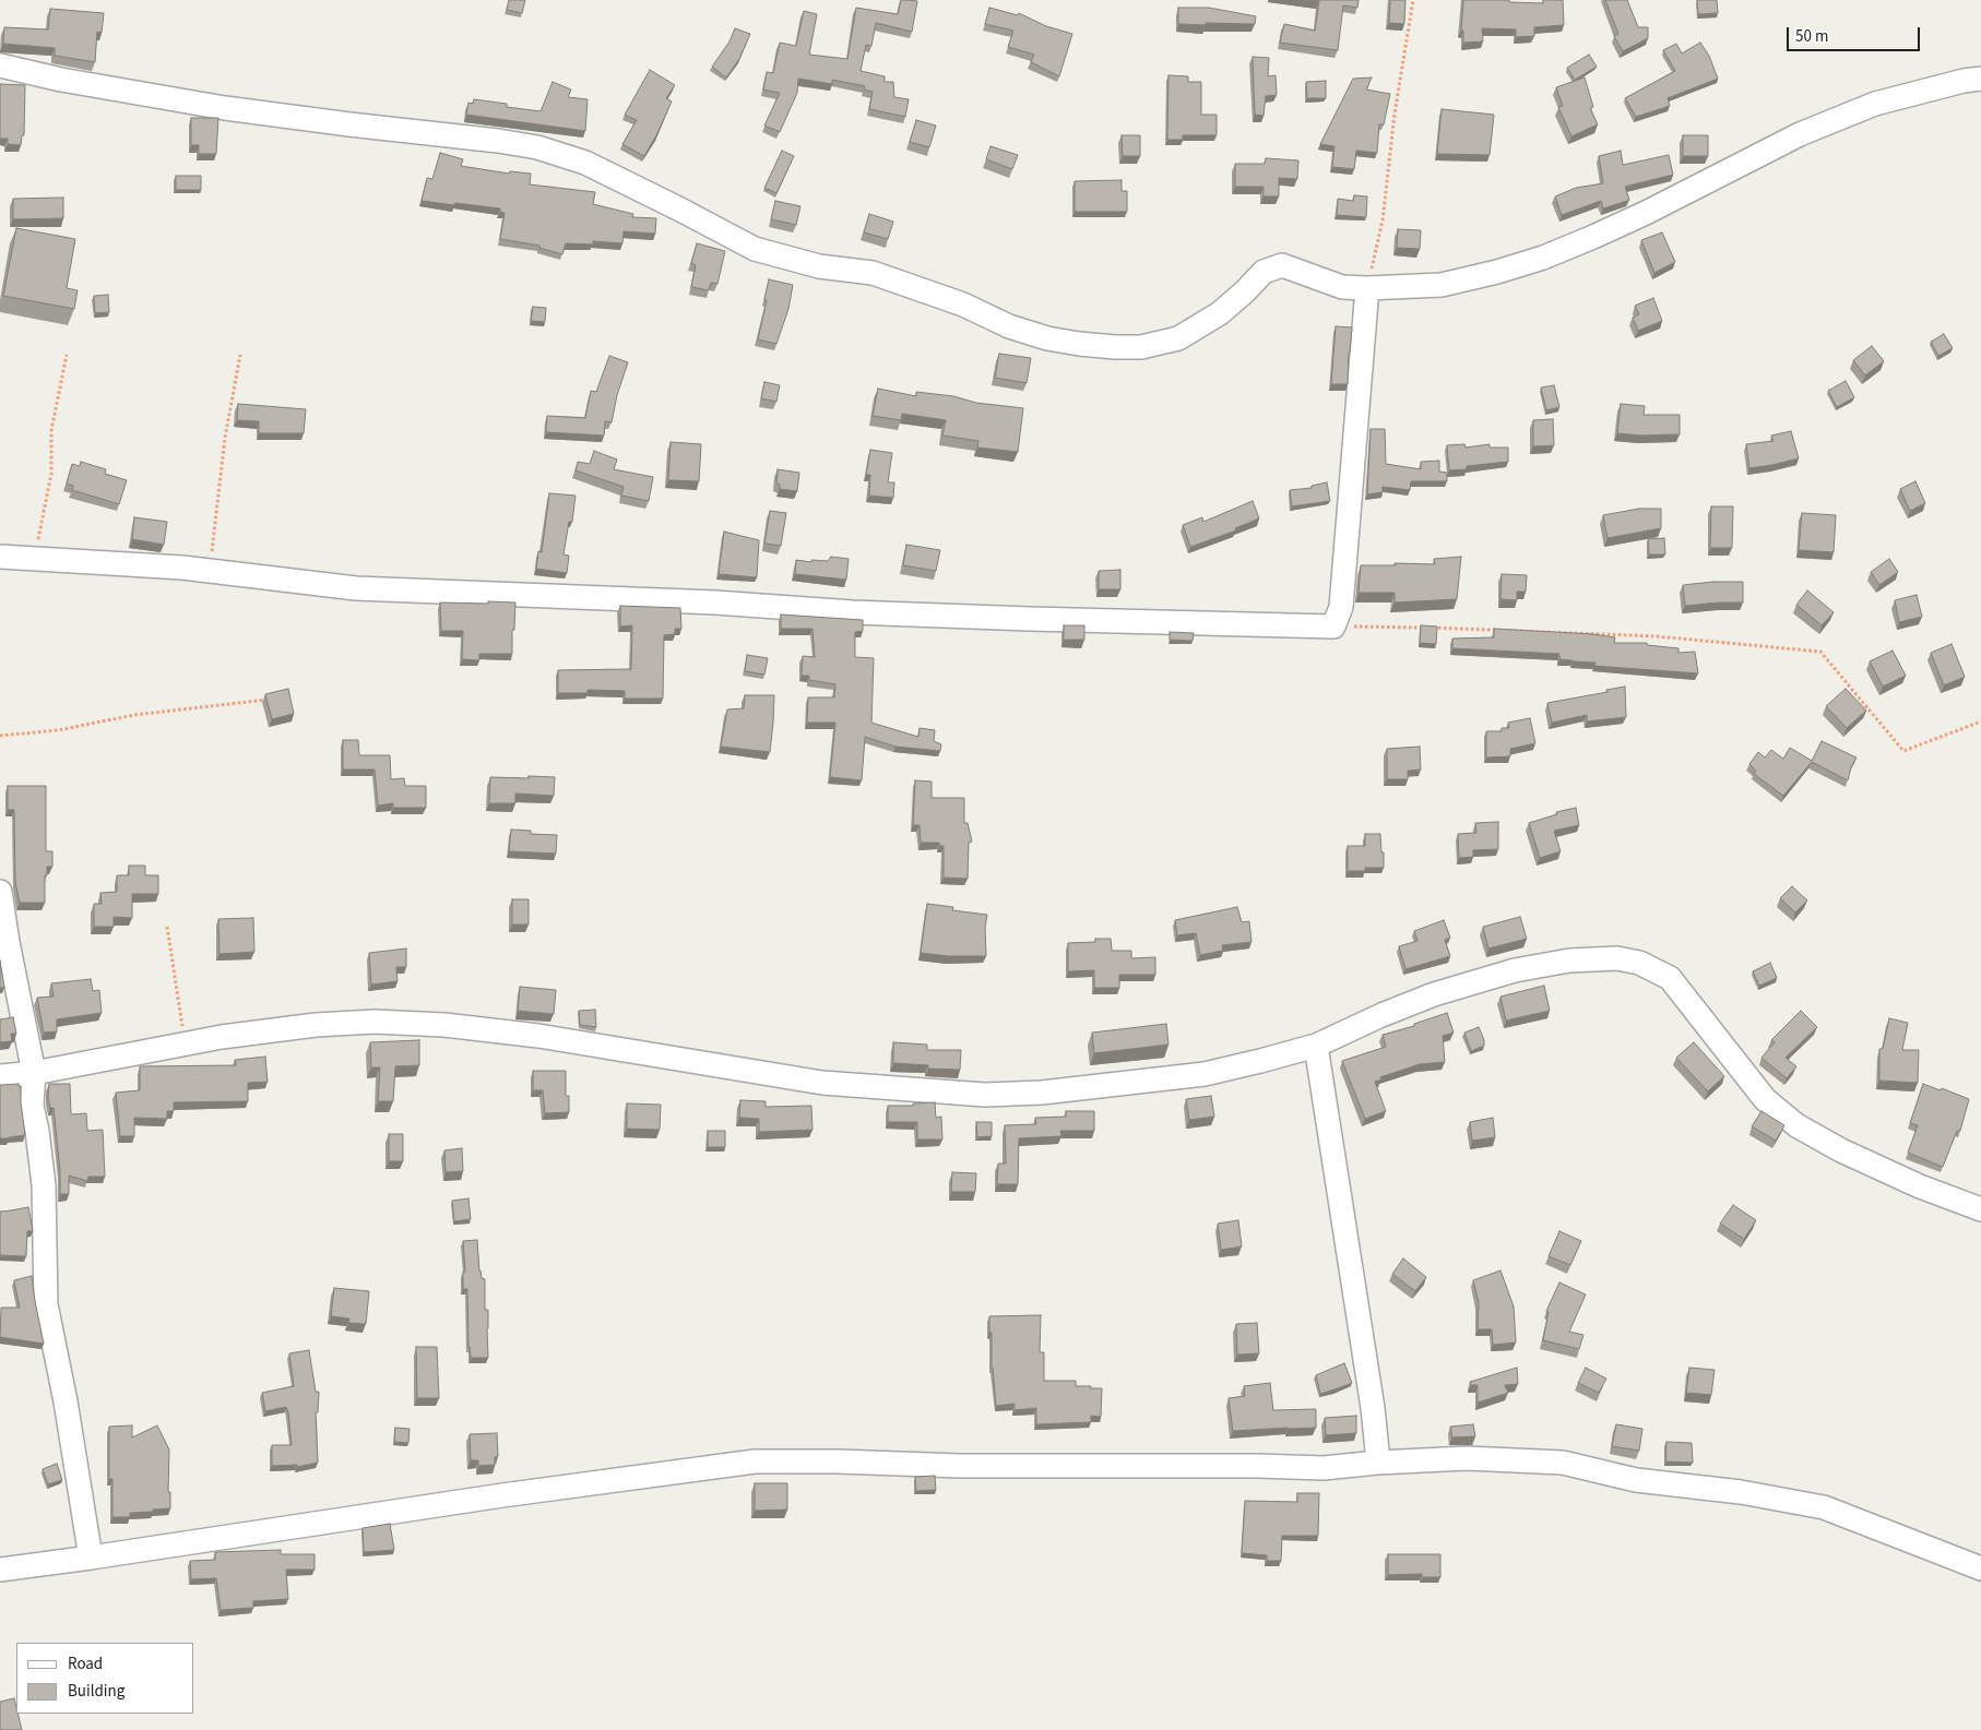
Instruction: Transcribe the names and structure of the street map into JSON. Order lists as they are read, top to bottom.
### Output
{
  "legend": ["Road", "Building"],
  "scale_bar": "50 m"
}
